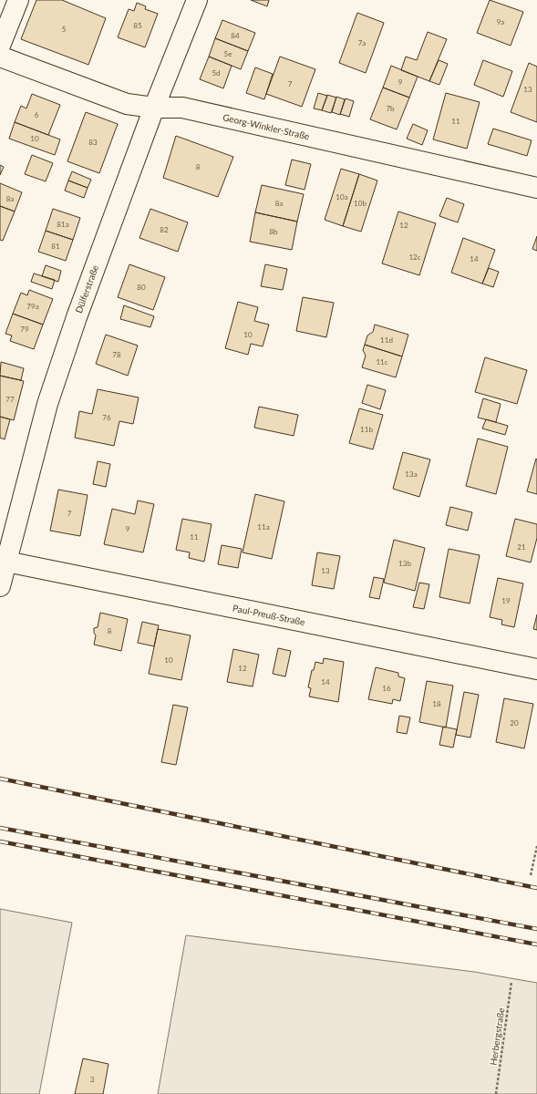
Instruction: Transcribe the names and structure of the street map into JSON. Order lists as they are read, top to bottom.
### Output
{
  "streets": {
    "street": ["Georg-Winkler-Straße", "Dülferstraße", "Paul-Preuß-Straße"],
    "path": ["Herbergstraße"]
  },
  "crossings": [
    ["Georg-Winkler-Straße", "Dülferstraße"],
    ["Dülferstraße", "Paul-Preuß-Straße"]
  ],
  "house_numbers": [
    "9a",
    "85",
    "5",
    "84",
    "7a",
    "5e",
    "5d",
    "9",
    "7",
    "13",
    "7b",
    "6",
    "11",
    "10",
    "83",
    "8",
    "10a",
    "8a",
    "8a",
    "10b",
    "81a",
    "12",
    "82",
    "8b",
    "81",
    "12c",
    "14",
    "80",
    "79a",
    "79",
    "10",
    "11d",
    "78",
    "11c",
    "77",
    "76",
    "11b",
    "13a",
    "7",
    "11a",
    "9",
    "11",
    "21",
    "13b",
    "13",
    "19",
    "8",
    "10",
    "12",
    "14",
    "16",
    "18",
    "20",
    "3"
  ]
}
